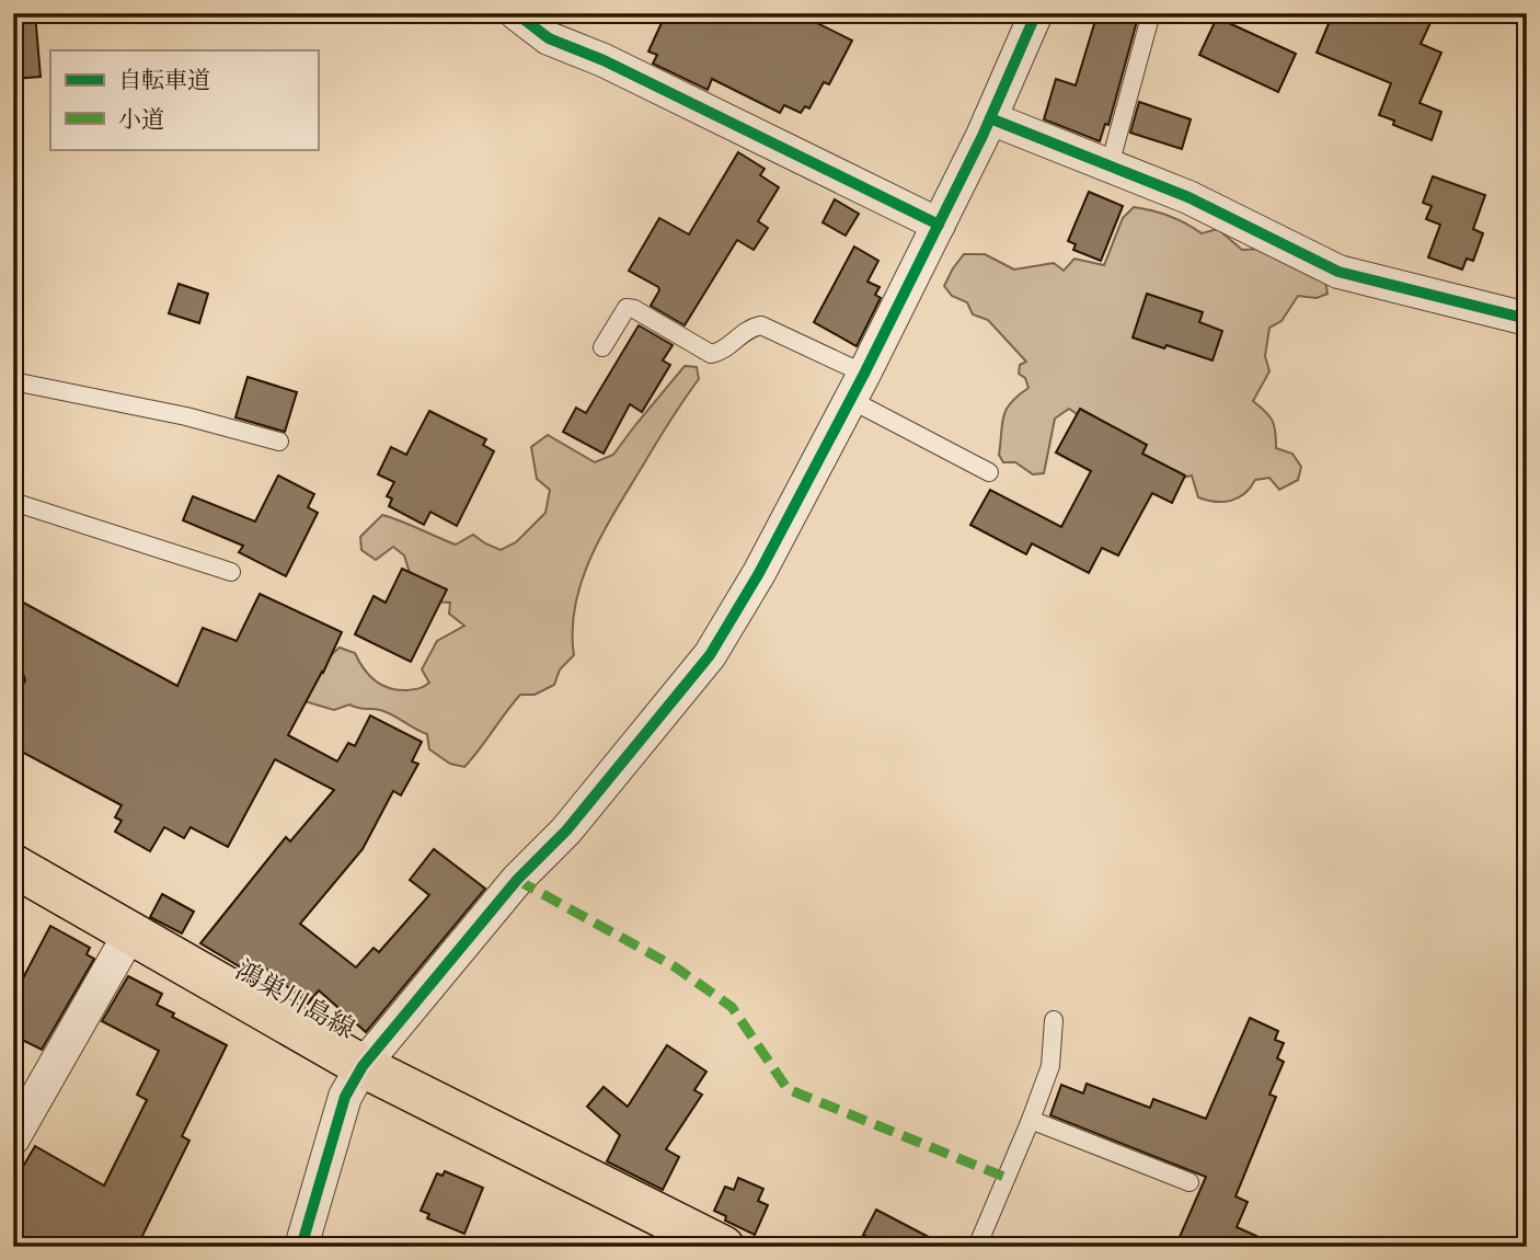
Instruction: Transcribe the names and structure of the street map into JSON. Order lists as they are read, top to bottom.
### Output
{
  "streets": {
    "main road": ["鴻巣川島線"]
  },
  "legend": ["自転車道", "小道"]
}
